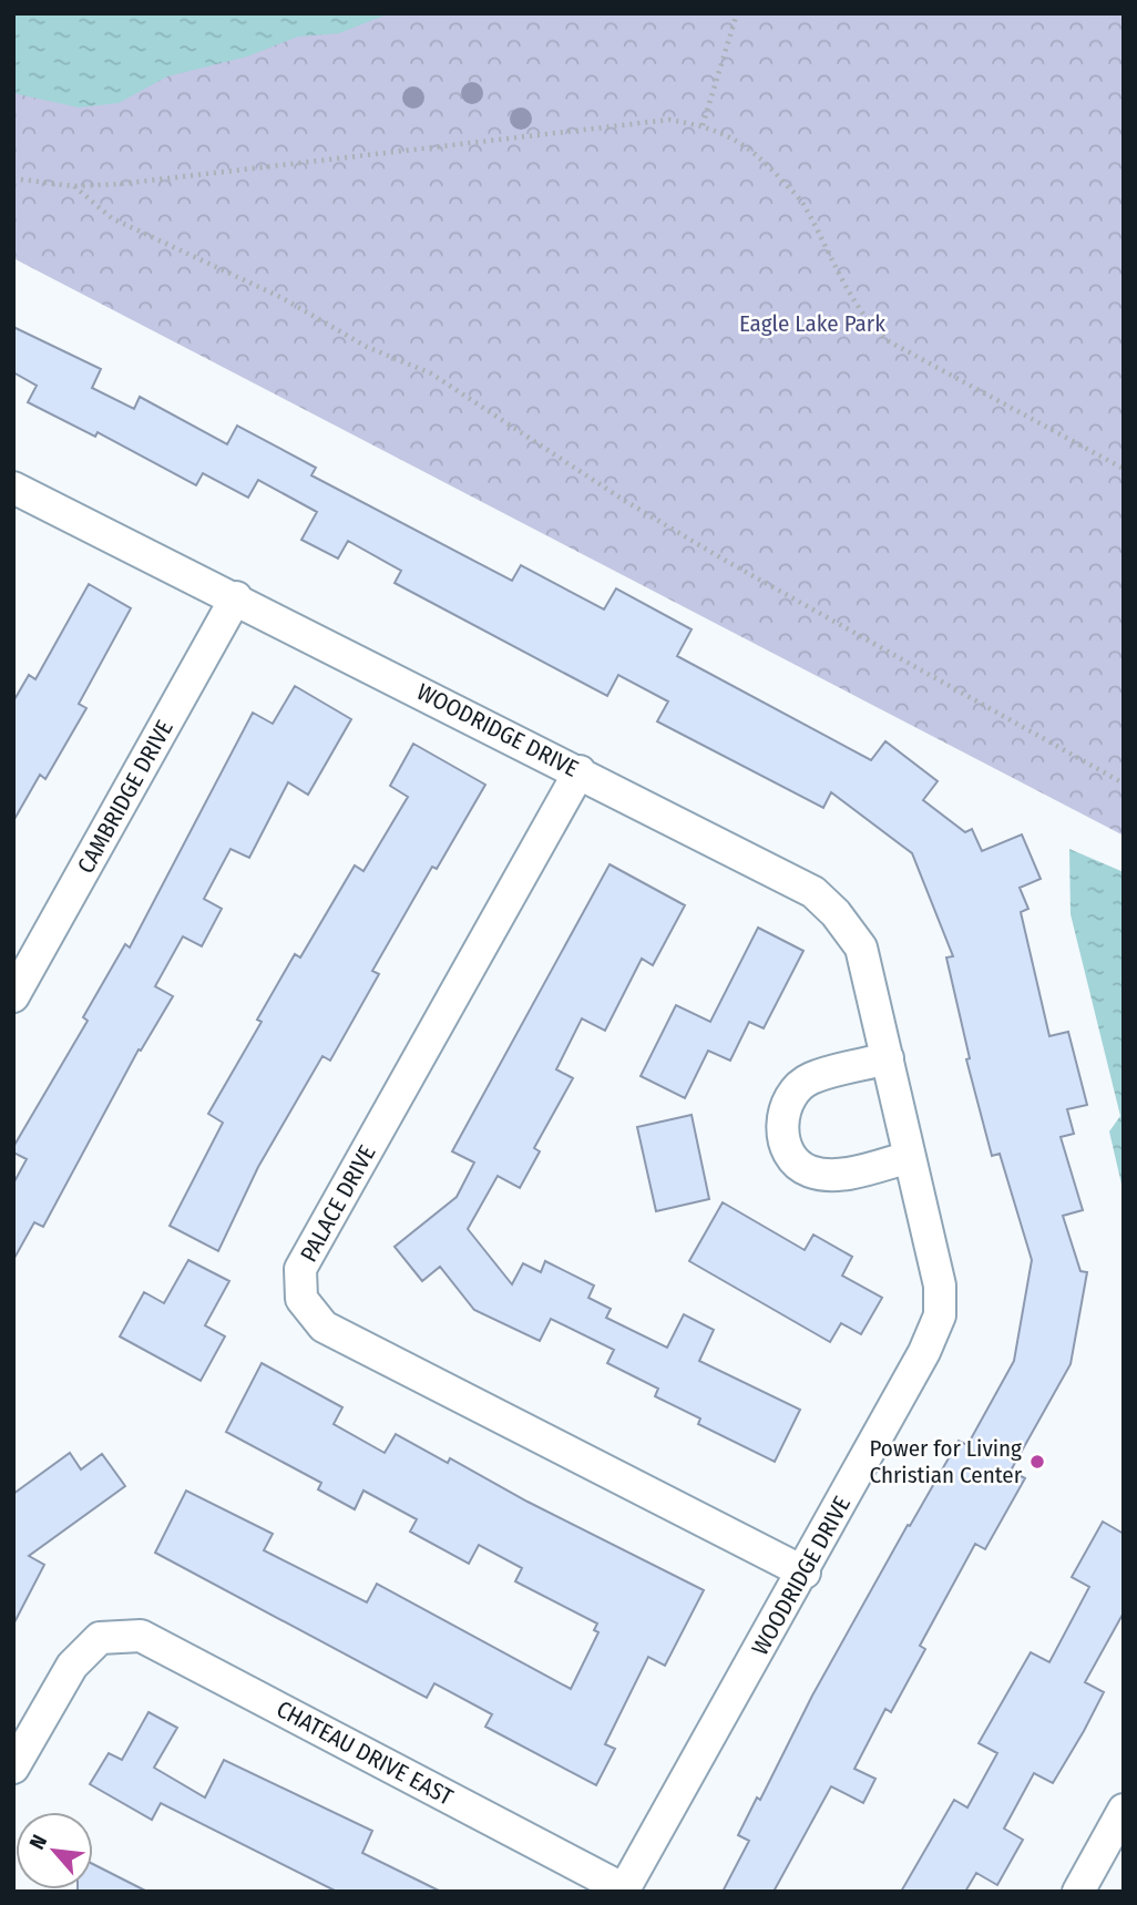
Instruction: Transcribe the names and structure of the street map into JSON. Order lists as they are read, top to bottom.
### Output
{
  "streets": {
    "street": [
      "WOODRIDGE DRIVE",
      "CAMBRIDGE DRIVE",
      "PALACE DRIVE",
      "CHATEAU DRIVE EAST"
    ]
  },
  "crossings": [
    ["WOODRIDGE DRIVE", "CAMBRIDGE DRIVE"],
    ["WOODRIDGE DRIVE", "PALACE DRIVE"],
    ["WOODRIDGE DRIVE", "CHATEAU DRIVE EAST"]
  ],
  "parks": ["Eagle Lake Park"],
  "places": ["Power for Living Christian Center"],
  "north": "top left"
}
